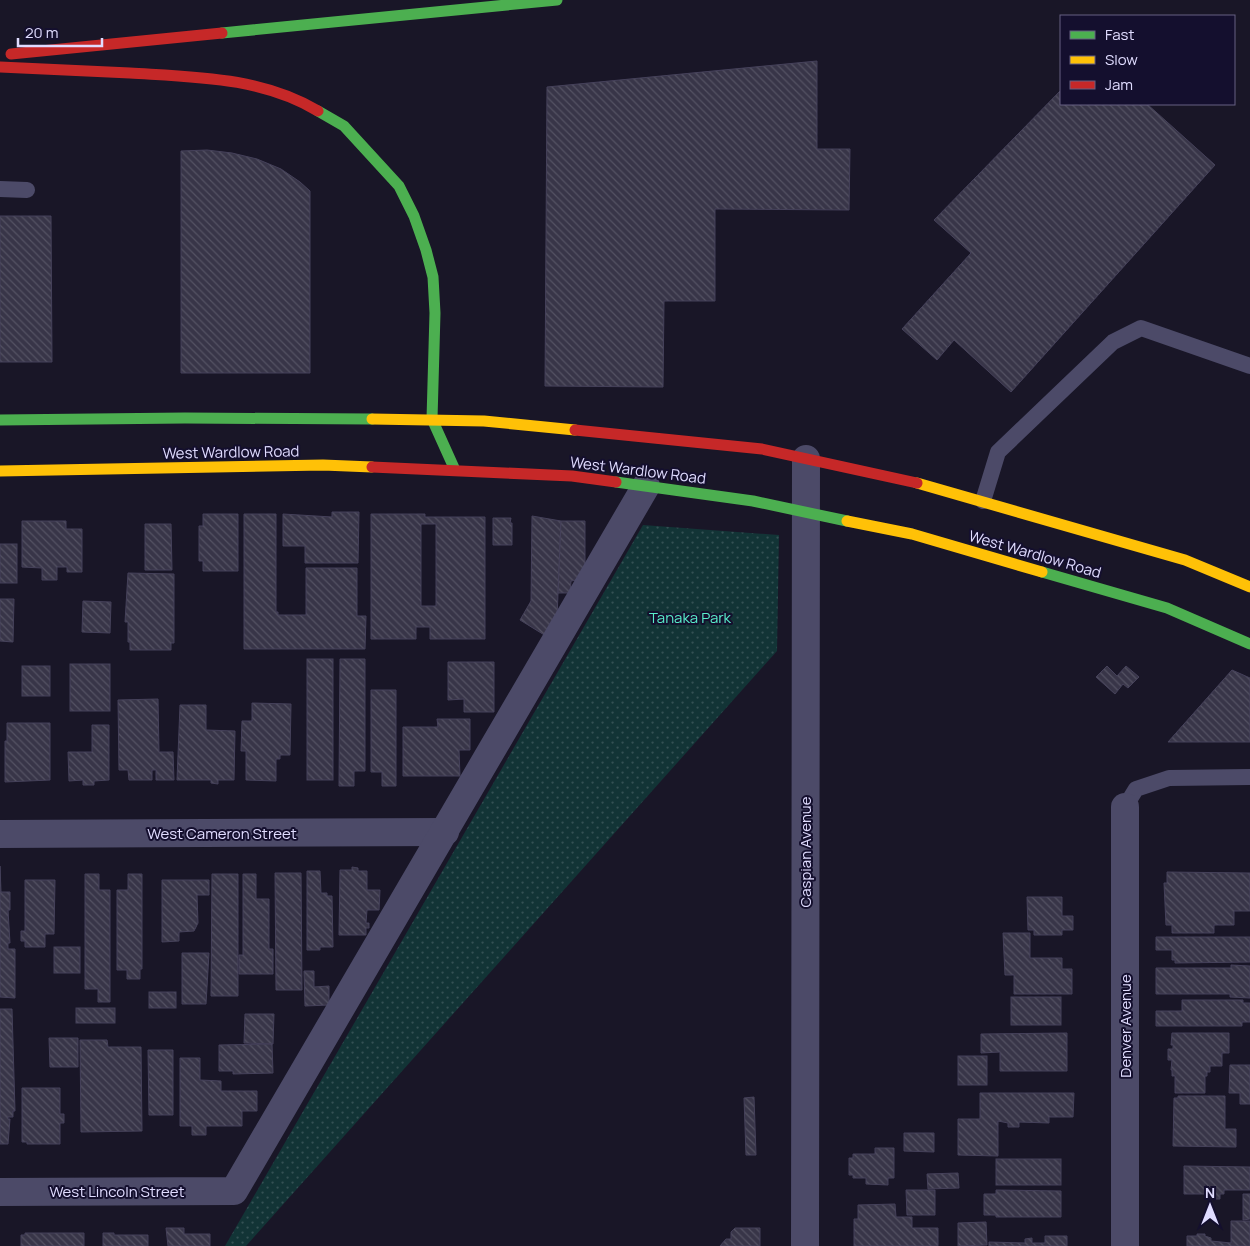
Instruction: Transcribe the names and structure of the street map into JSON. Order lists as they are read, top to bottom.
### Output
{
  "streets": {
    "main road": ["West Wardlow Road"],
    "street": [
      "West Cameron Street",
      "Caspian Avenue",
      "Denver Avenue",
      "West Lincoln Street"
    ]
  },
  "crossings": [
    ["West Wardlow Road", "Caspian Avenue"],
    ["West Cameron Street", "West Lincoln Street"]
  ],
  "parks": ["Tanaka Park"],
  "legend": ["Fast", "Slow", "Jam"],
  "scale_bar": "20 m",
  "north": "top"
}
